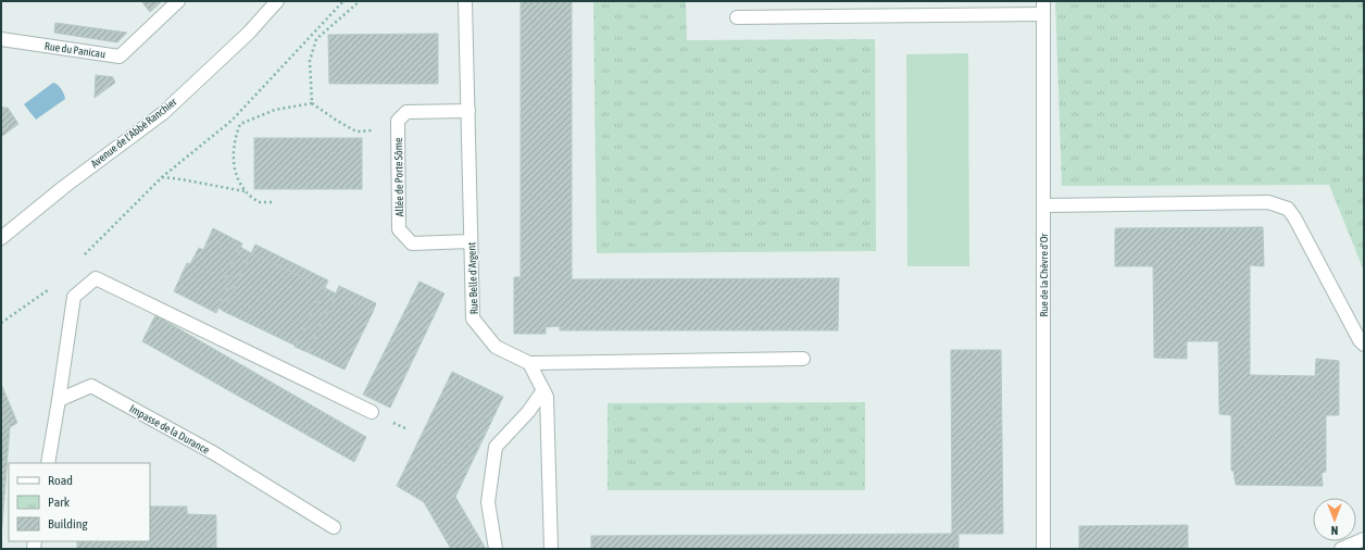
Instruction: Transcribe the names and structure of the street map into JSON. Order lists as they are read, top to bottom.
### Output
{
  "streets": {
    "street": [
      "Rue du Panicau",
      "Avenue de l'Abbé Ranchier",
      "Allée de Porte Sôme",
      "Rue de la Chèvre d'Or",
      "Rue Belle d'Argent",
      "Impasse de la Durance"
    ]
  },
  "crossings": [
    ["Allée de Porte Sôme", "Rue Belle d'Argent"]
  ],
  "legend": ["Road", "Park", "Building"],
  "north": "bottom"
}
